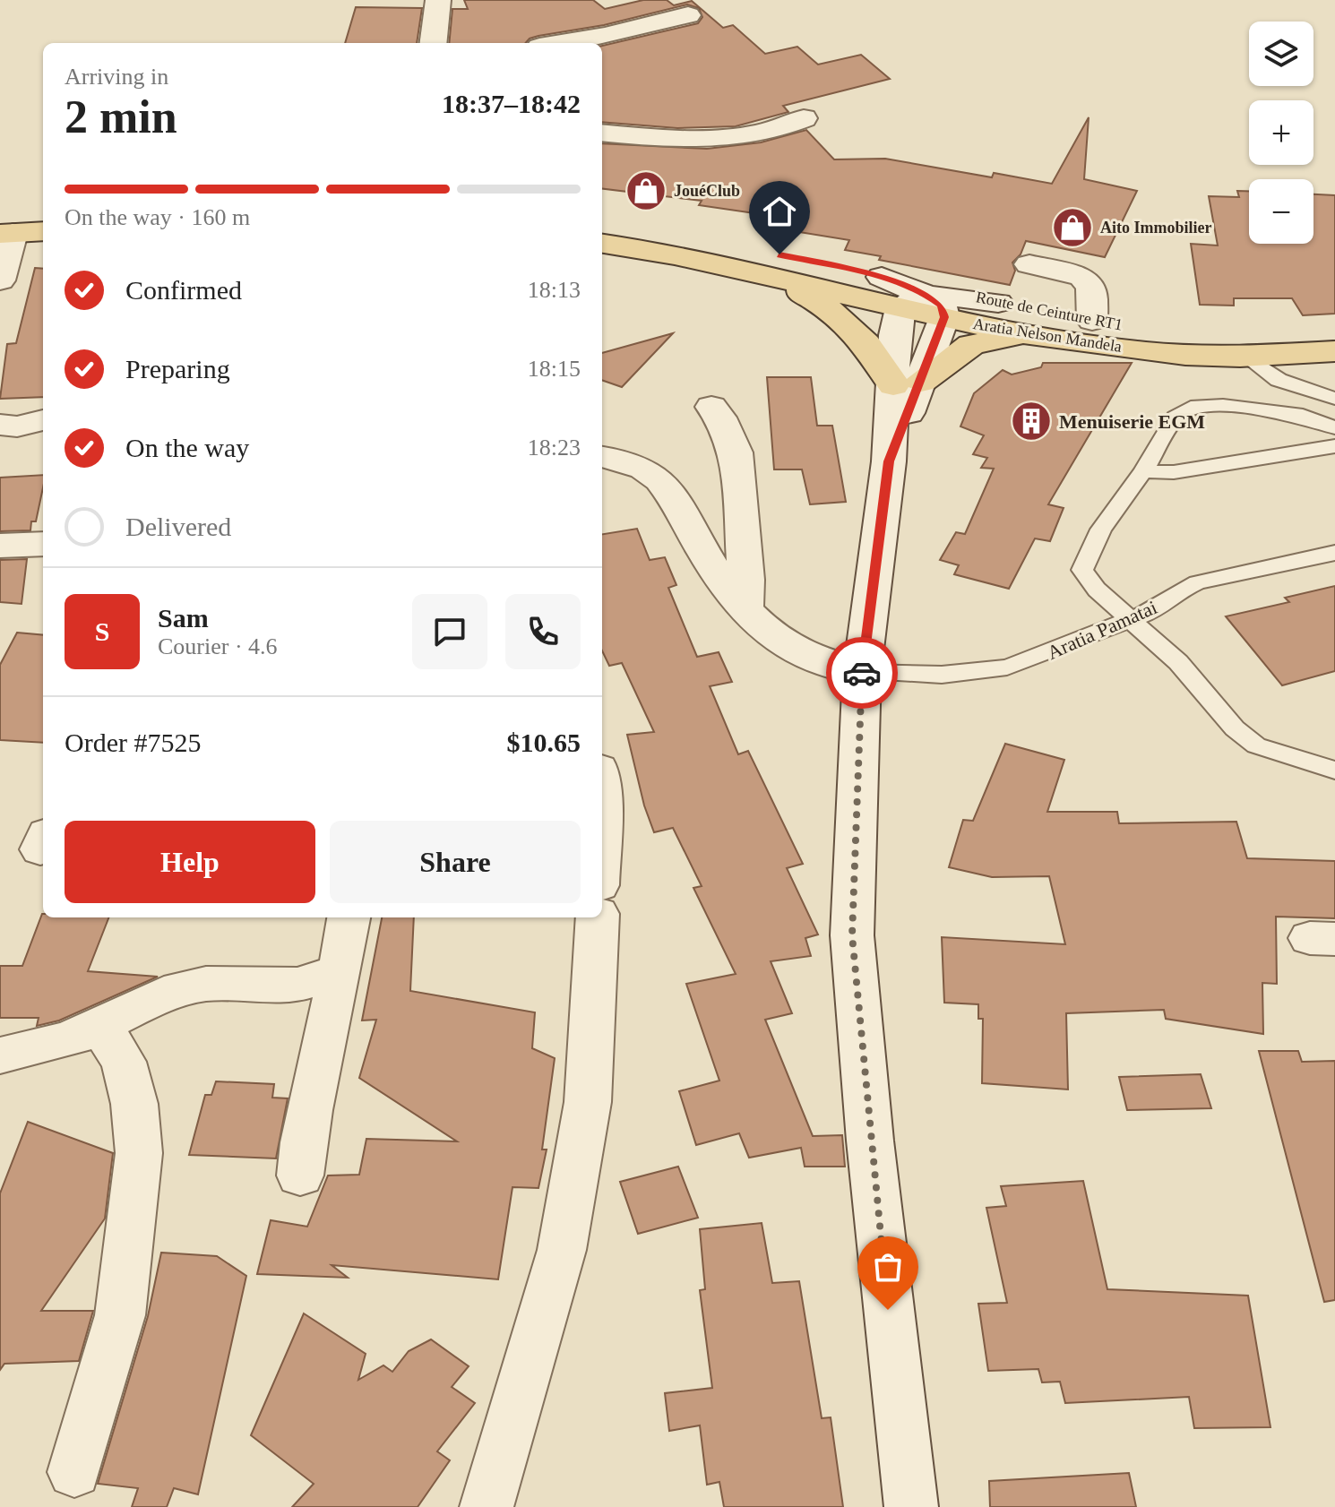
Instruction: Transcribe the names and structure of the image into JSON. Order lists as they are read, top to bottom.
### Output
{
  "streets": {
    "main road": ["Route de Ceinture RT1", "Aratia Nelson Mandela"],
    "lane": ["Aratia Pamatai"]
  },
  "places": {
    "shop": ["JouéClub", "Aito Immobilier"],
    "building": ["Menuiserie EGM"]
  },
  "page": {
    "map_buttons": ["+", "−"],
    "heading": ["2 min", "Arriving in", "18:37–18:42"],
    "panel": [
      "Sam",
      "Courier · 4.6",
      "Order #7525",
      "$10.65"
    ],
    "bar": "On the way · 160 m",
    "list": [
      ["Confirmed", "18:13"],
      ["Preparing", "18:15"],
      ["On the way", "18:23"],
      "Delivered"
    ],
    "round": "S",
    "buttons": ["Help", "Share"]
  }
}
